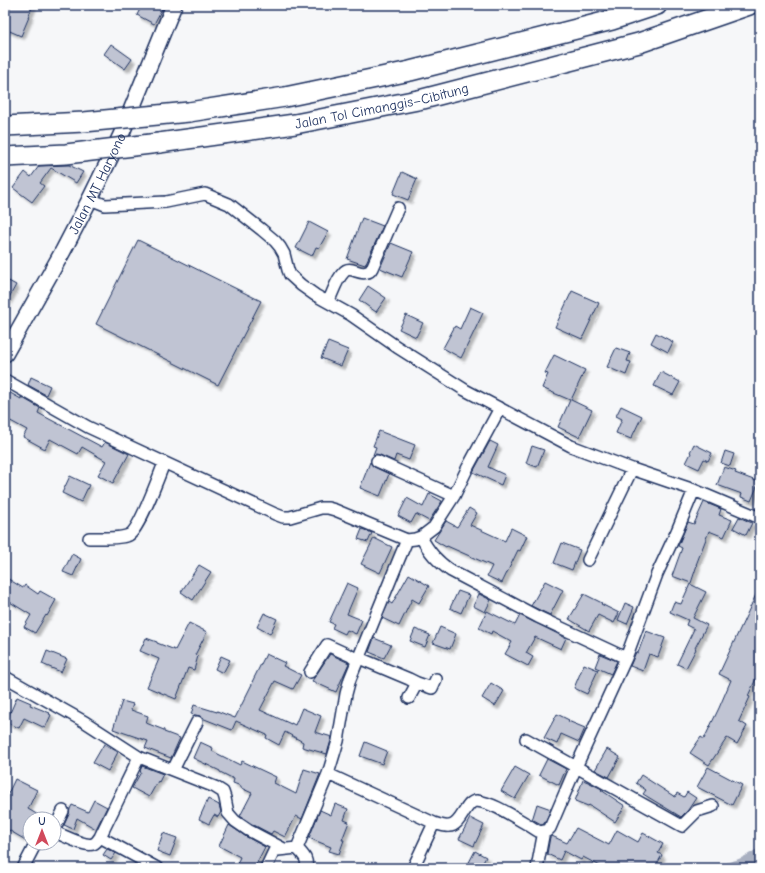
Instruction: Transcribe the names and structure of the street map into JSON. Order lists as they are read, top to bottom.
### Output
{
  "streets": {
    "highway": ["Jalan Tol Cimanggis–Cibitung"],
    "main road": ["Jalan MT Haryono"]
  },
  "north": "top"
}
